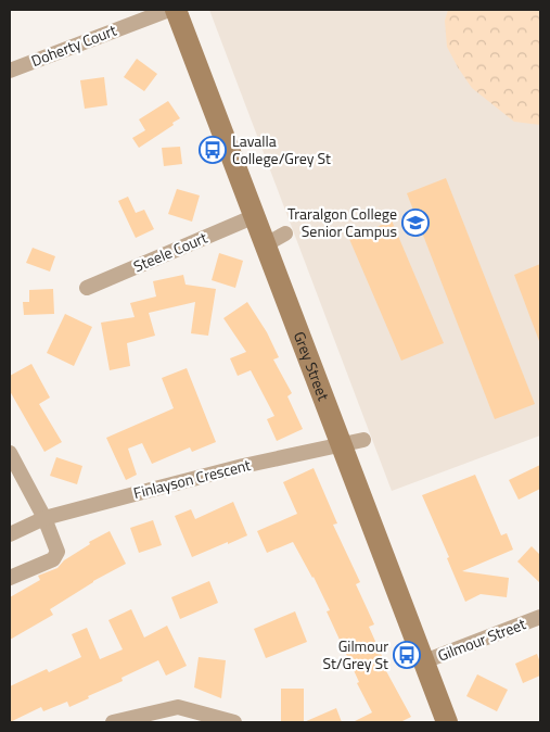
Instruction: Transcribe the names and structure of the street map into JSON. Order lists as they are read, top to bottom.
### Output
{
  "streets": {
    "main road": ["Grey Street"],
    "street": [
      "Doherty Court",
      "Steele Court",
      "Finlayson Crescent",
      "Gilmour Street"
    ]
  },
  "crossings": [
    ["Steele Court", "Grey Street"],
    ["Grey Street", "Finlayson Crescent"],
    ["Grey Street", "Gilmour Street"]
  ],
  "places": {
    "bus stop": ["Lavalla College/Grey St", "Gilmour St/Grey St"],
    "school or university": ["Traralgon College Senior Campus"]
  }
}
